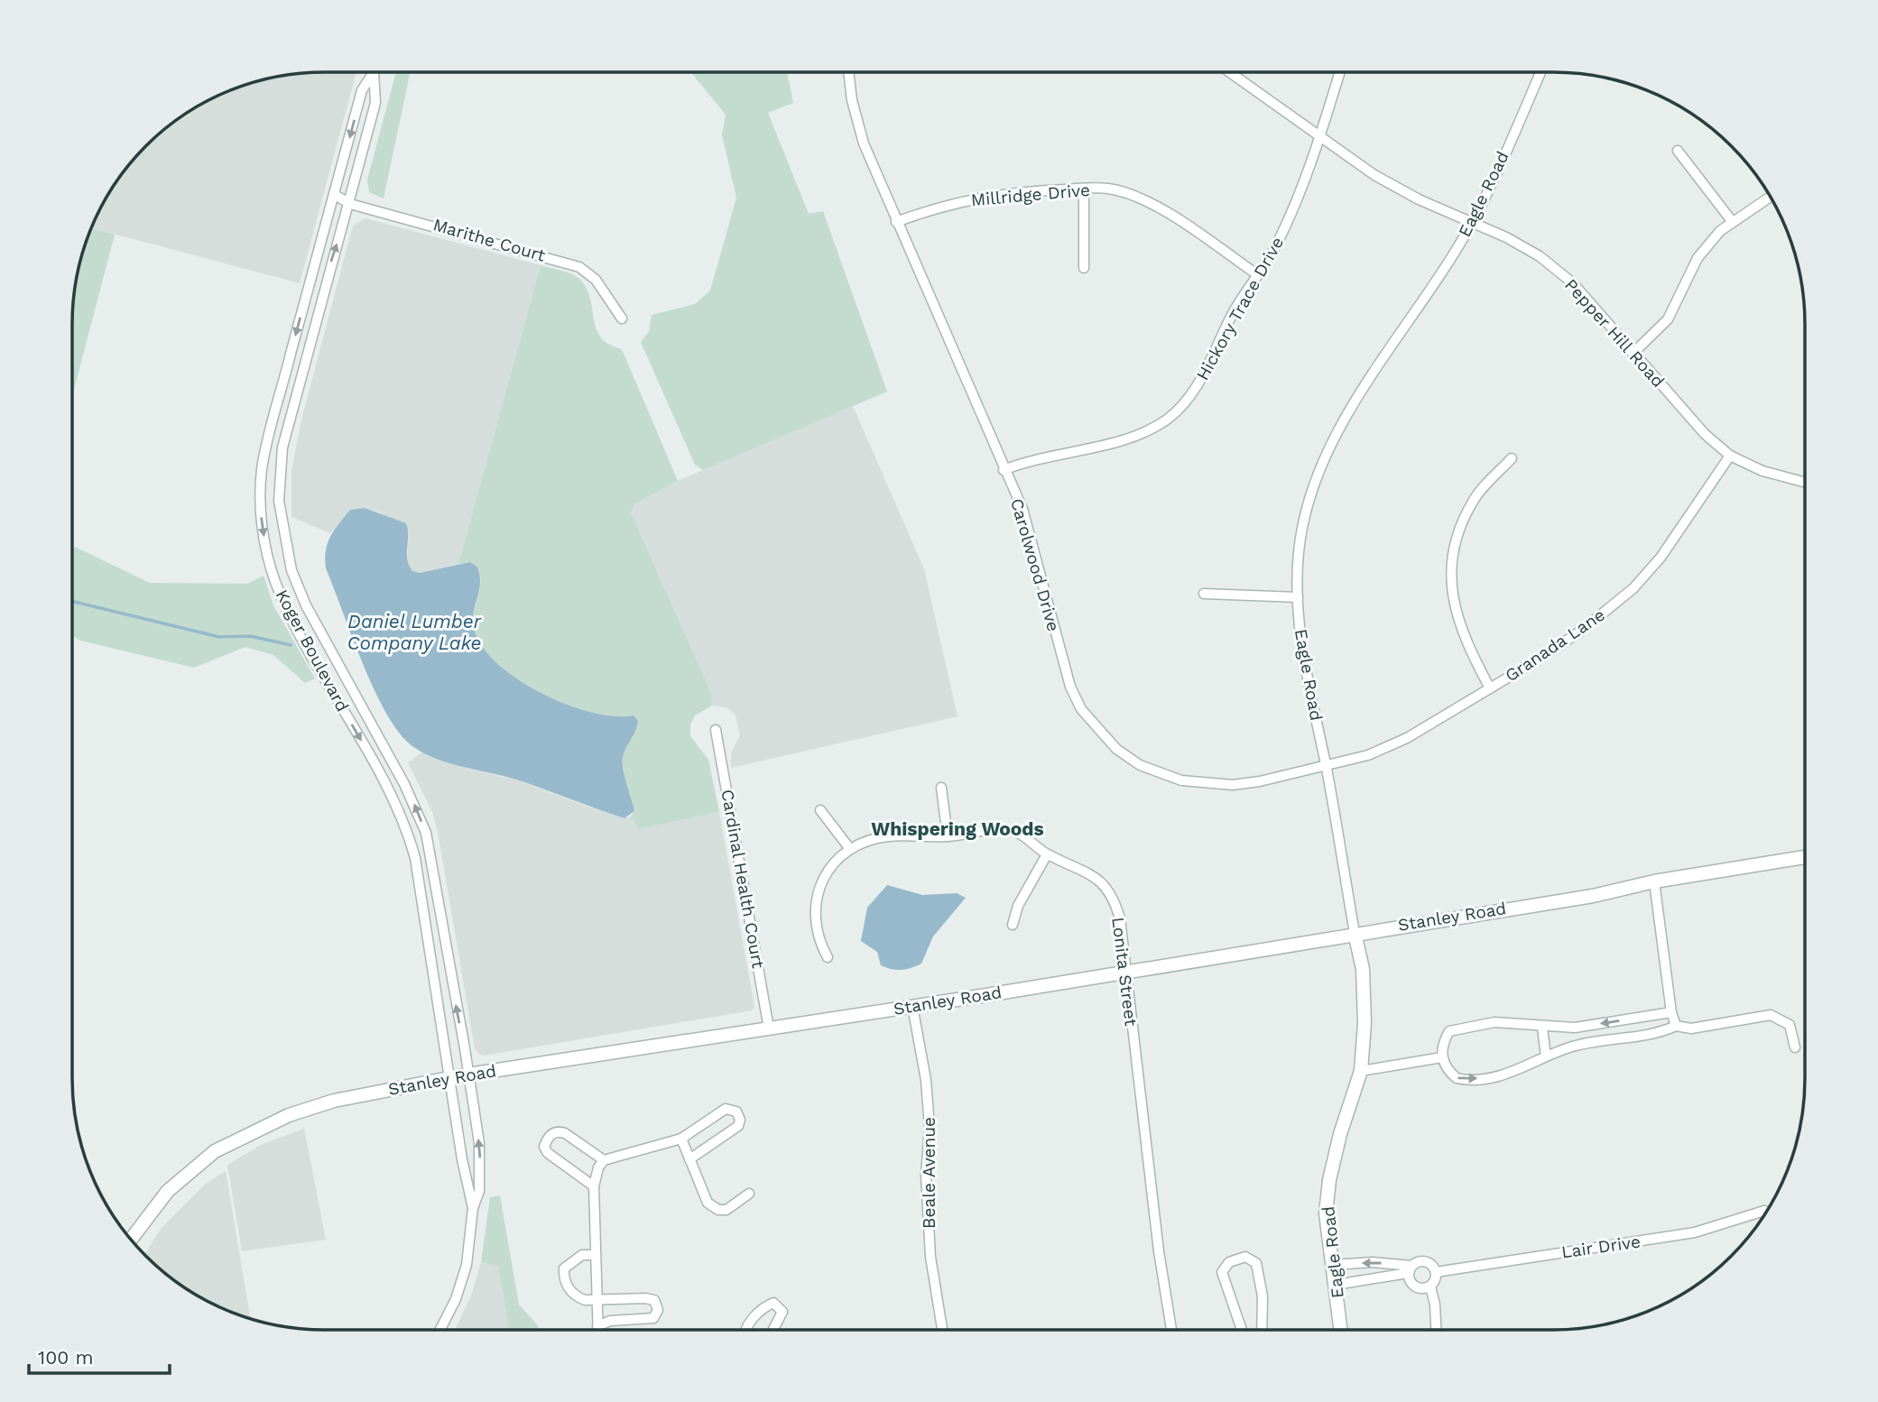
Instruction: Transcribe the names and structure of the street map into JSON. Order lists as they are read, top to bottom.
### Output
{
  "streets": {
    "street": [
      "Eagle Road",
      "Millridge Drive",
      "Marithe Court",
      "Hickory Trace Drive",
      "Pepper Hill Road",
      "Carolwood Drive",
      "Granada Lane",
      "Koger Boulevard",
      "Cardinal Health Court",
      "Stanley Road",
      "Lonita Street",
      "Beale Avenue",
      "Lair Drive"
    ]
  },
  "crossings": [
    ["Eagle Road", "Pepper Hill Road"],
    ["Eagle Road", "Carolwood Drive"],
    ["Eagle Road", "Granada Lane"],
    ["Eagle Road", "Stanley Road"],
    ["Eagle Road", "Lair Drive"],
    ["Millridge Drive", "Hickory Trace Drive"],
    ["Millridge Drive", "Carolwood Drive"],
    ["Marithe Court", "Koger Boulevard"],
    ["Hickory Trace Drive", "Pepper Hill Road"],
    ["Hickory Trace Drive", "Carolwood Drive"],
    ["Pepper Hill Road", "Granada Lane"],
    ["Carolwood Drive", "Granada Lane"],
    ["Koger Boulevard", "Stanley Road"],
    ["Cardinal Health Court", "Stanley Road"],
    ["Stanley Road", "Lonita Street"],
    ["Stanley Road", "Beale Avenue"]
  ],
  "districts": ["Whispering Woods"],
  "water": ["Daniel Lumber Company Lake"],
  "scale_bar": "100 m"
}
